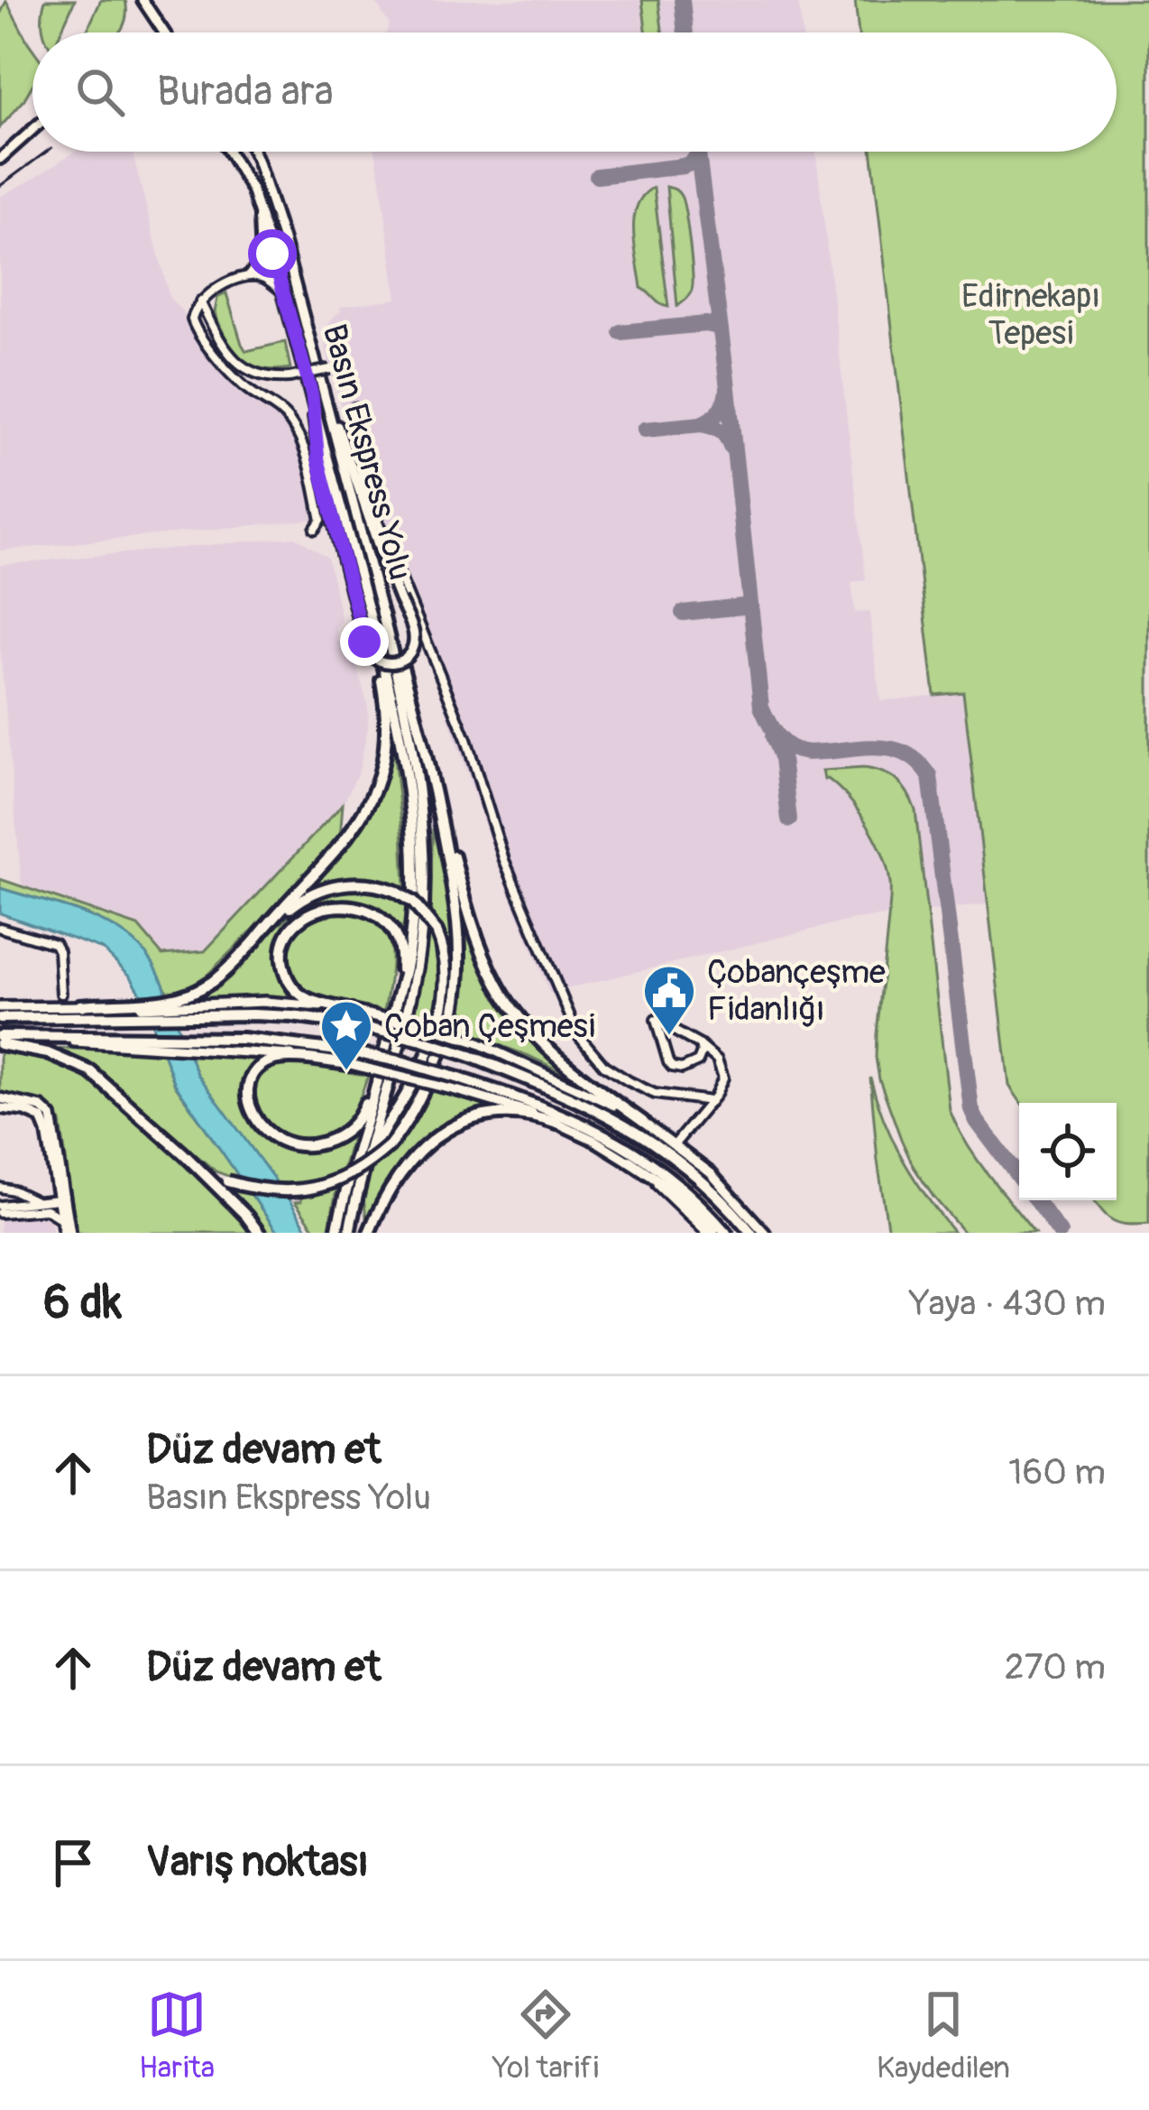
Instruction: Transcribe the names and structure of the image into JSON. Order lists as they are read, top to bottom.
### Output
{
  "streets": {
    "highway": ["Basın Ekspress Yolu"]
  },
  "parks": ["Edirnekapı Tepesi"],
  "places": {
    "public building": ["Çobançeşme Fidanlığı"],
    "place": ["Çoban Çeşmesi"]
  },
  "page": {
    "search": "Burada ara",
    "heading": ["6 dk", "Yaya · 430 m"],
    "list": [
      ["Düz devam et", "Basın Ekspress Yolu", "160 m"],
      ["Düz devam et", "270 m"],
      "Varış noktası"
    ],
    "nav": ["Harita", "Yol tarifi", "Kaydedilen"]
  }
}
